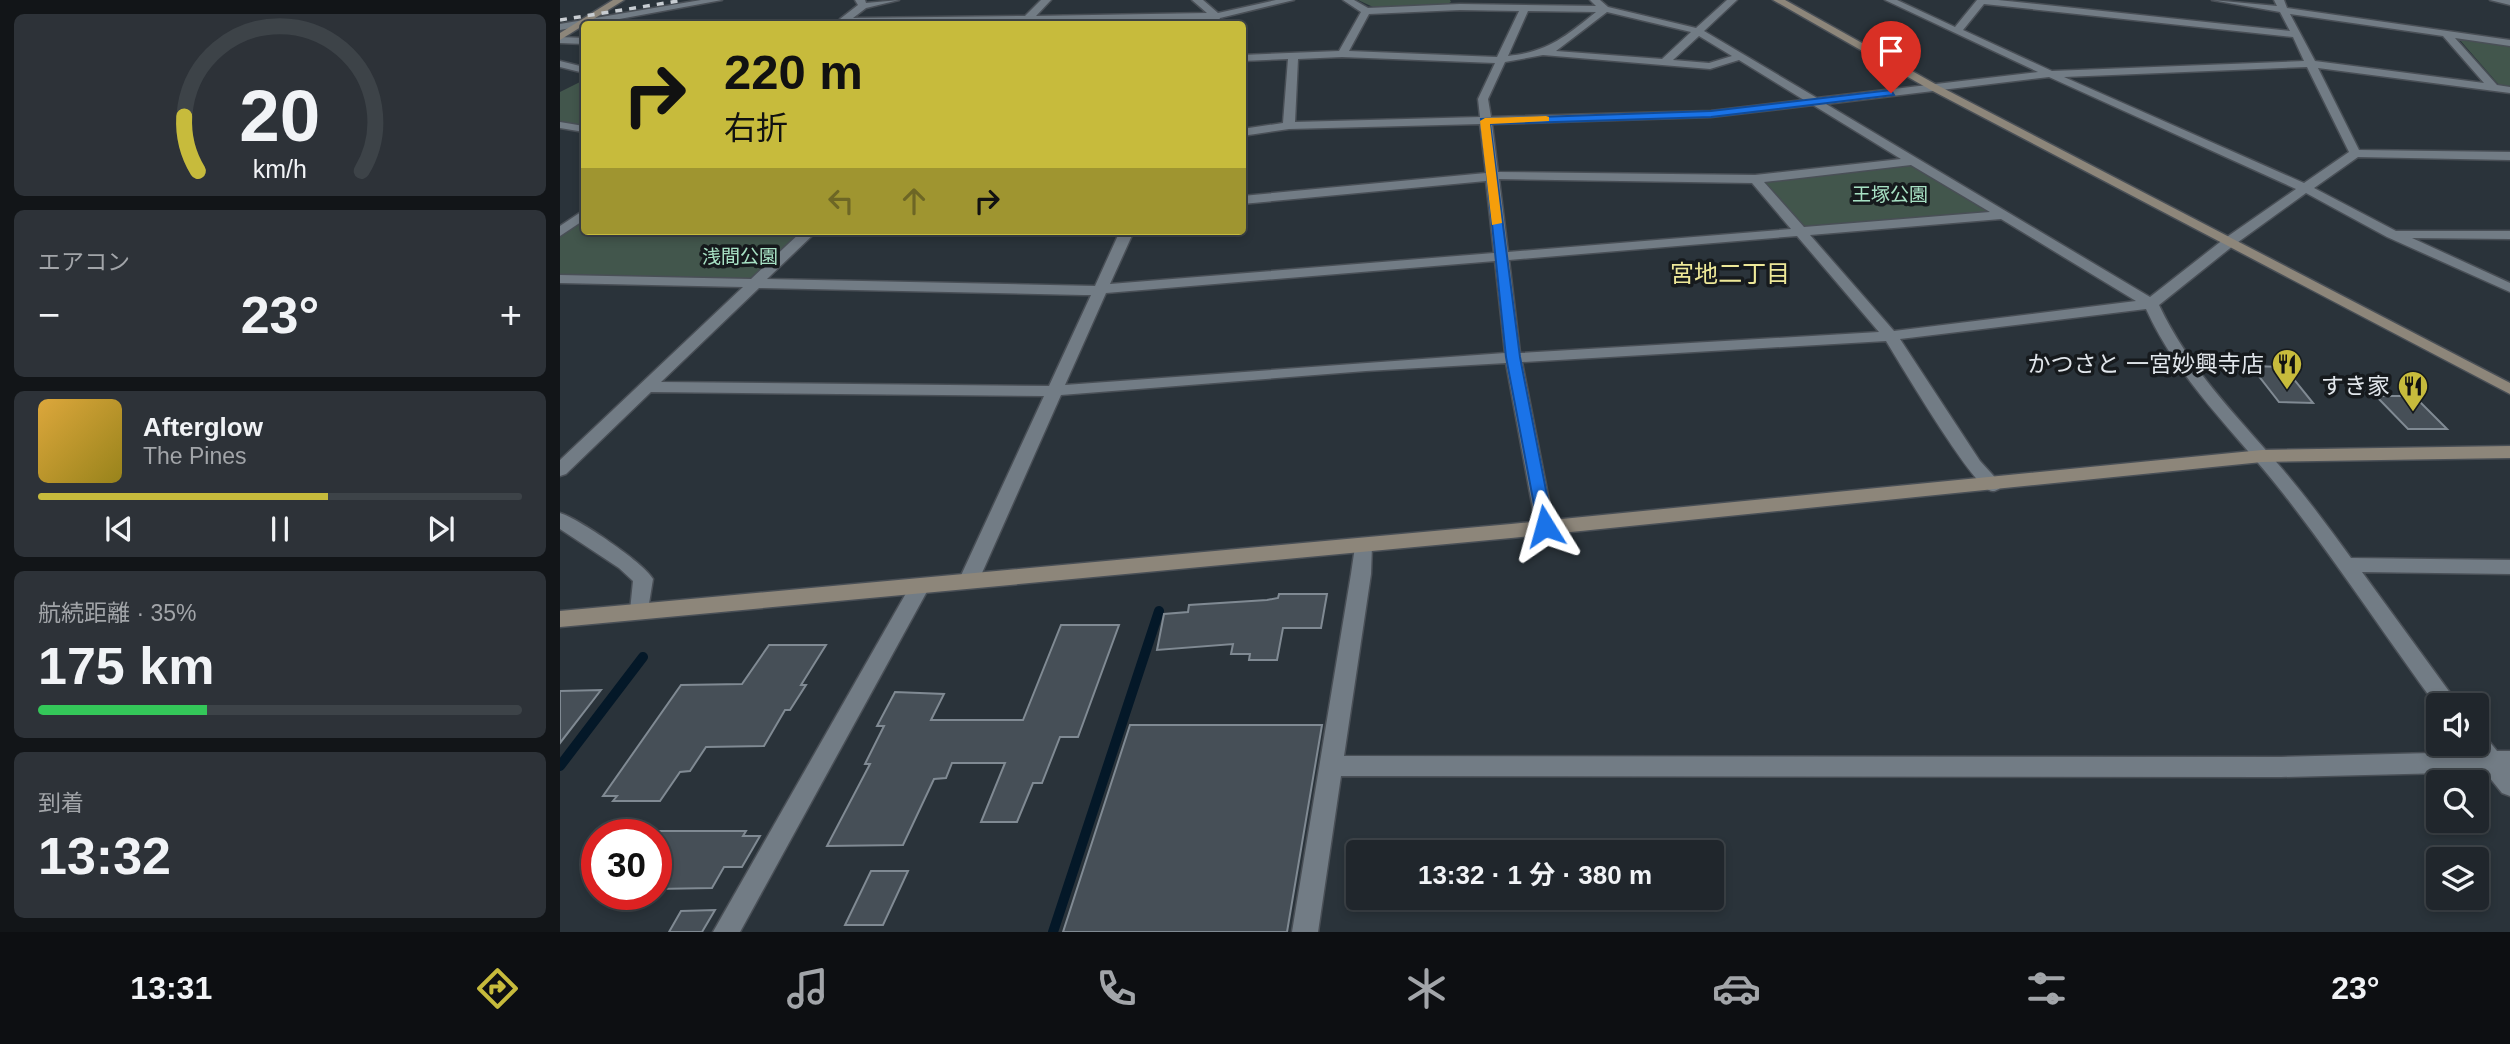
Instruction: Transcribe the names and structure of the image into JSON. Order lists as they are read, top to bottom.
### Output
{
  "districts": ["宮地二丁目"],
  "parks": ["王塚公園", "浅間公園"],
  "places": {
    "restaurant": ["かつさと 一宮妙興寺店", "すき家"]
  },
  "page": {
    "turn": ["220 m", "右折"],
    "tile": [
      "エアコン",
      ["航続距離 · 35%", "175 km"],
      ["到着", "13:32"]
    ],
    "heat": ["−", "23°", "+"],
    "song": ["Afterglow", "The Pines"],
    "limit": "30",
    "trip": "13:32 · 1 分 · 380 m",
    "tabs": ["13:31", "23°"],
    "gauge": ["20", "km/h"]
  }
}
